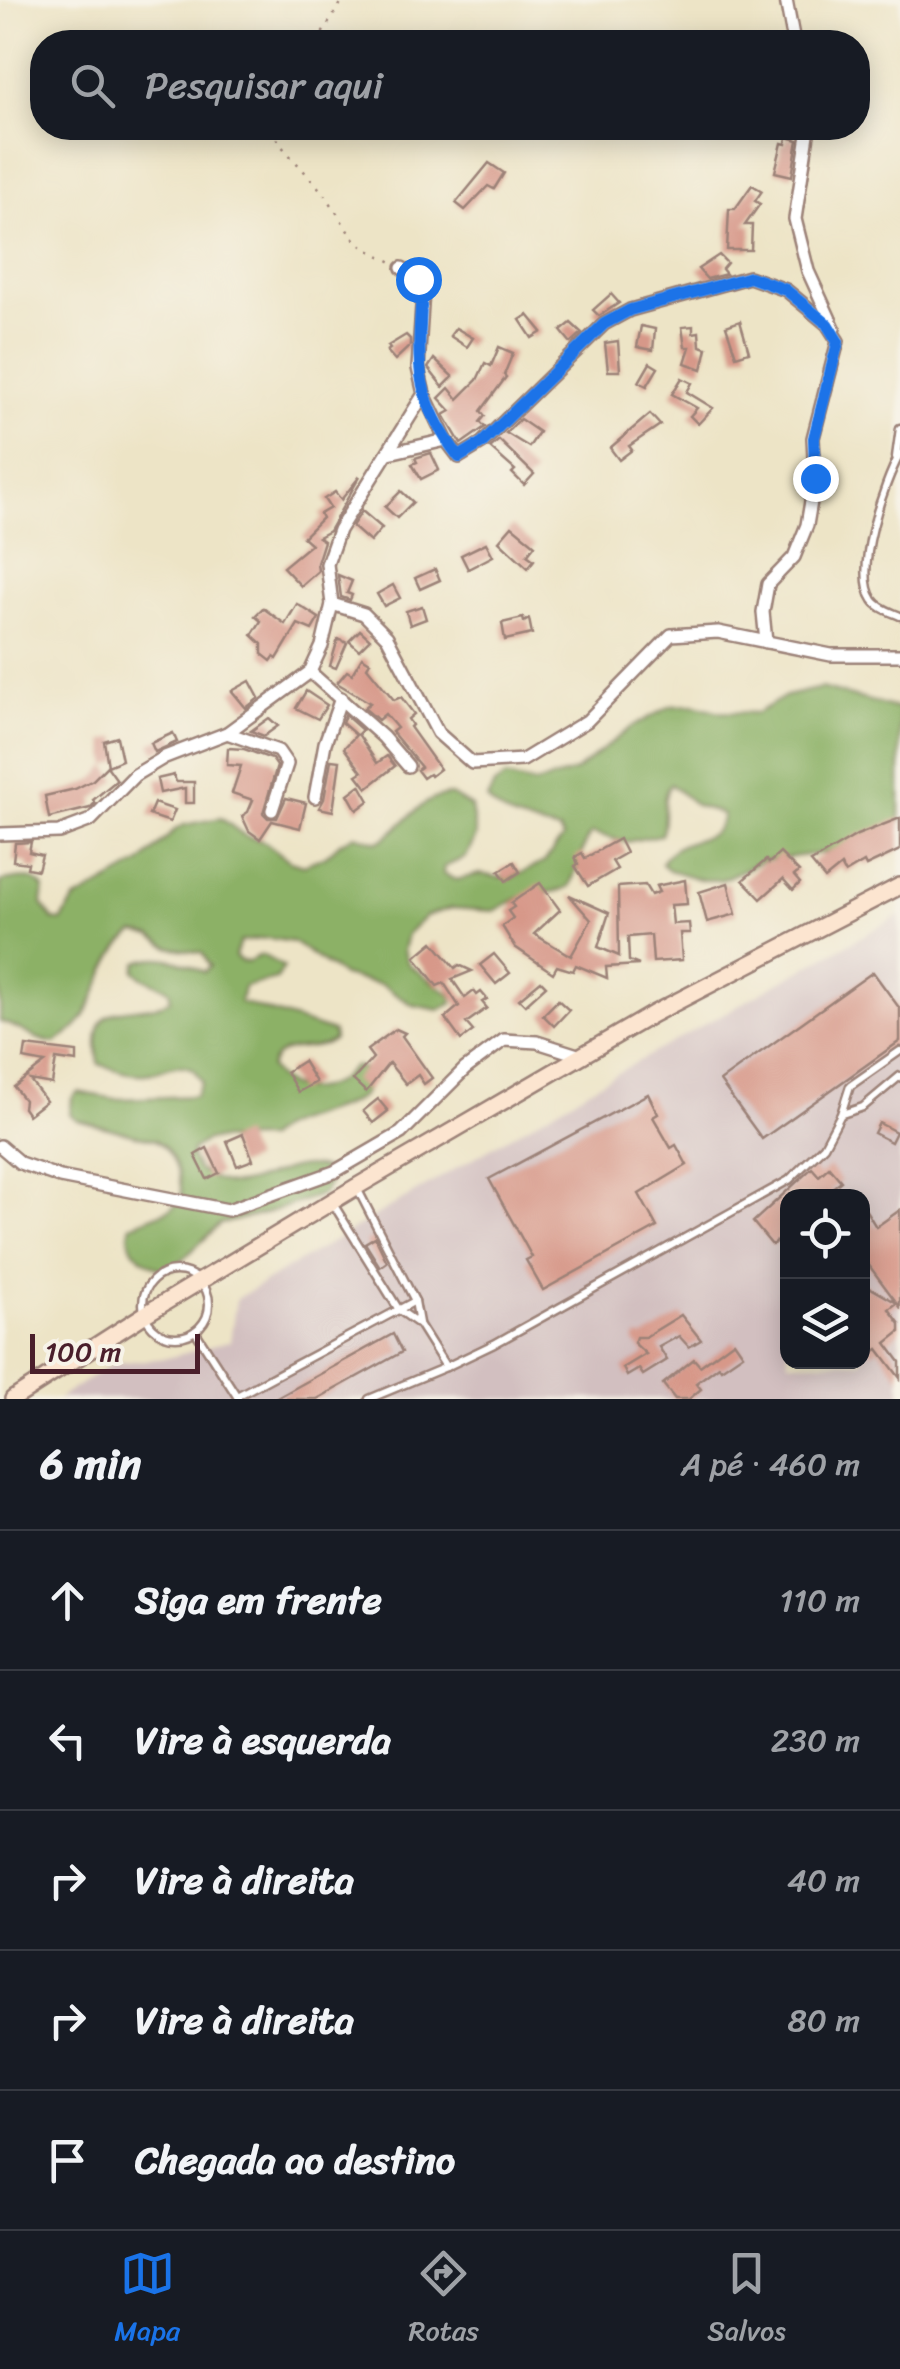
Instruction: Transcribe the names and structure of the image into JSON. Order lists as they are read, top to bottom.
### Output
{
  "scale_bar": "100 m",
  "page": {
    "search": "Pesquisar aqui",
    "scale": "100 m",
    "heading": ["6 min", "A pé · 460 m"],
    "list": [
      ["Siga em frente", "110 m"],
      ["Vire à esquerda", "230 m"],
      ["Vire à direita", "40 m"],
      ["Vire à direita", "80 m"],
      "Chegada ao destino"
    ],
    "nav": ["Mapa", "Rotas", "Salvos"]
  }
}
